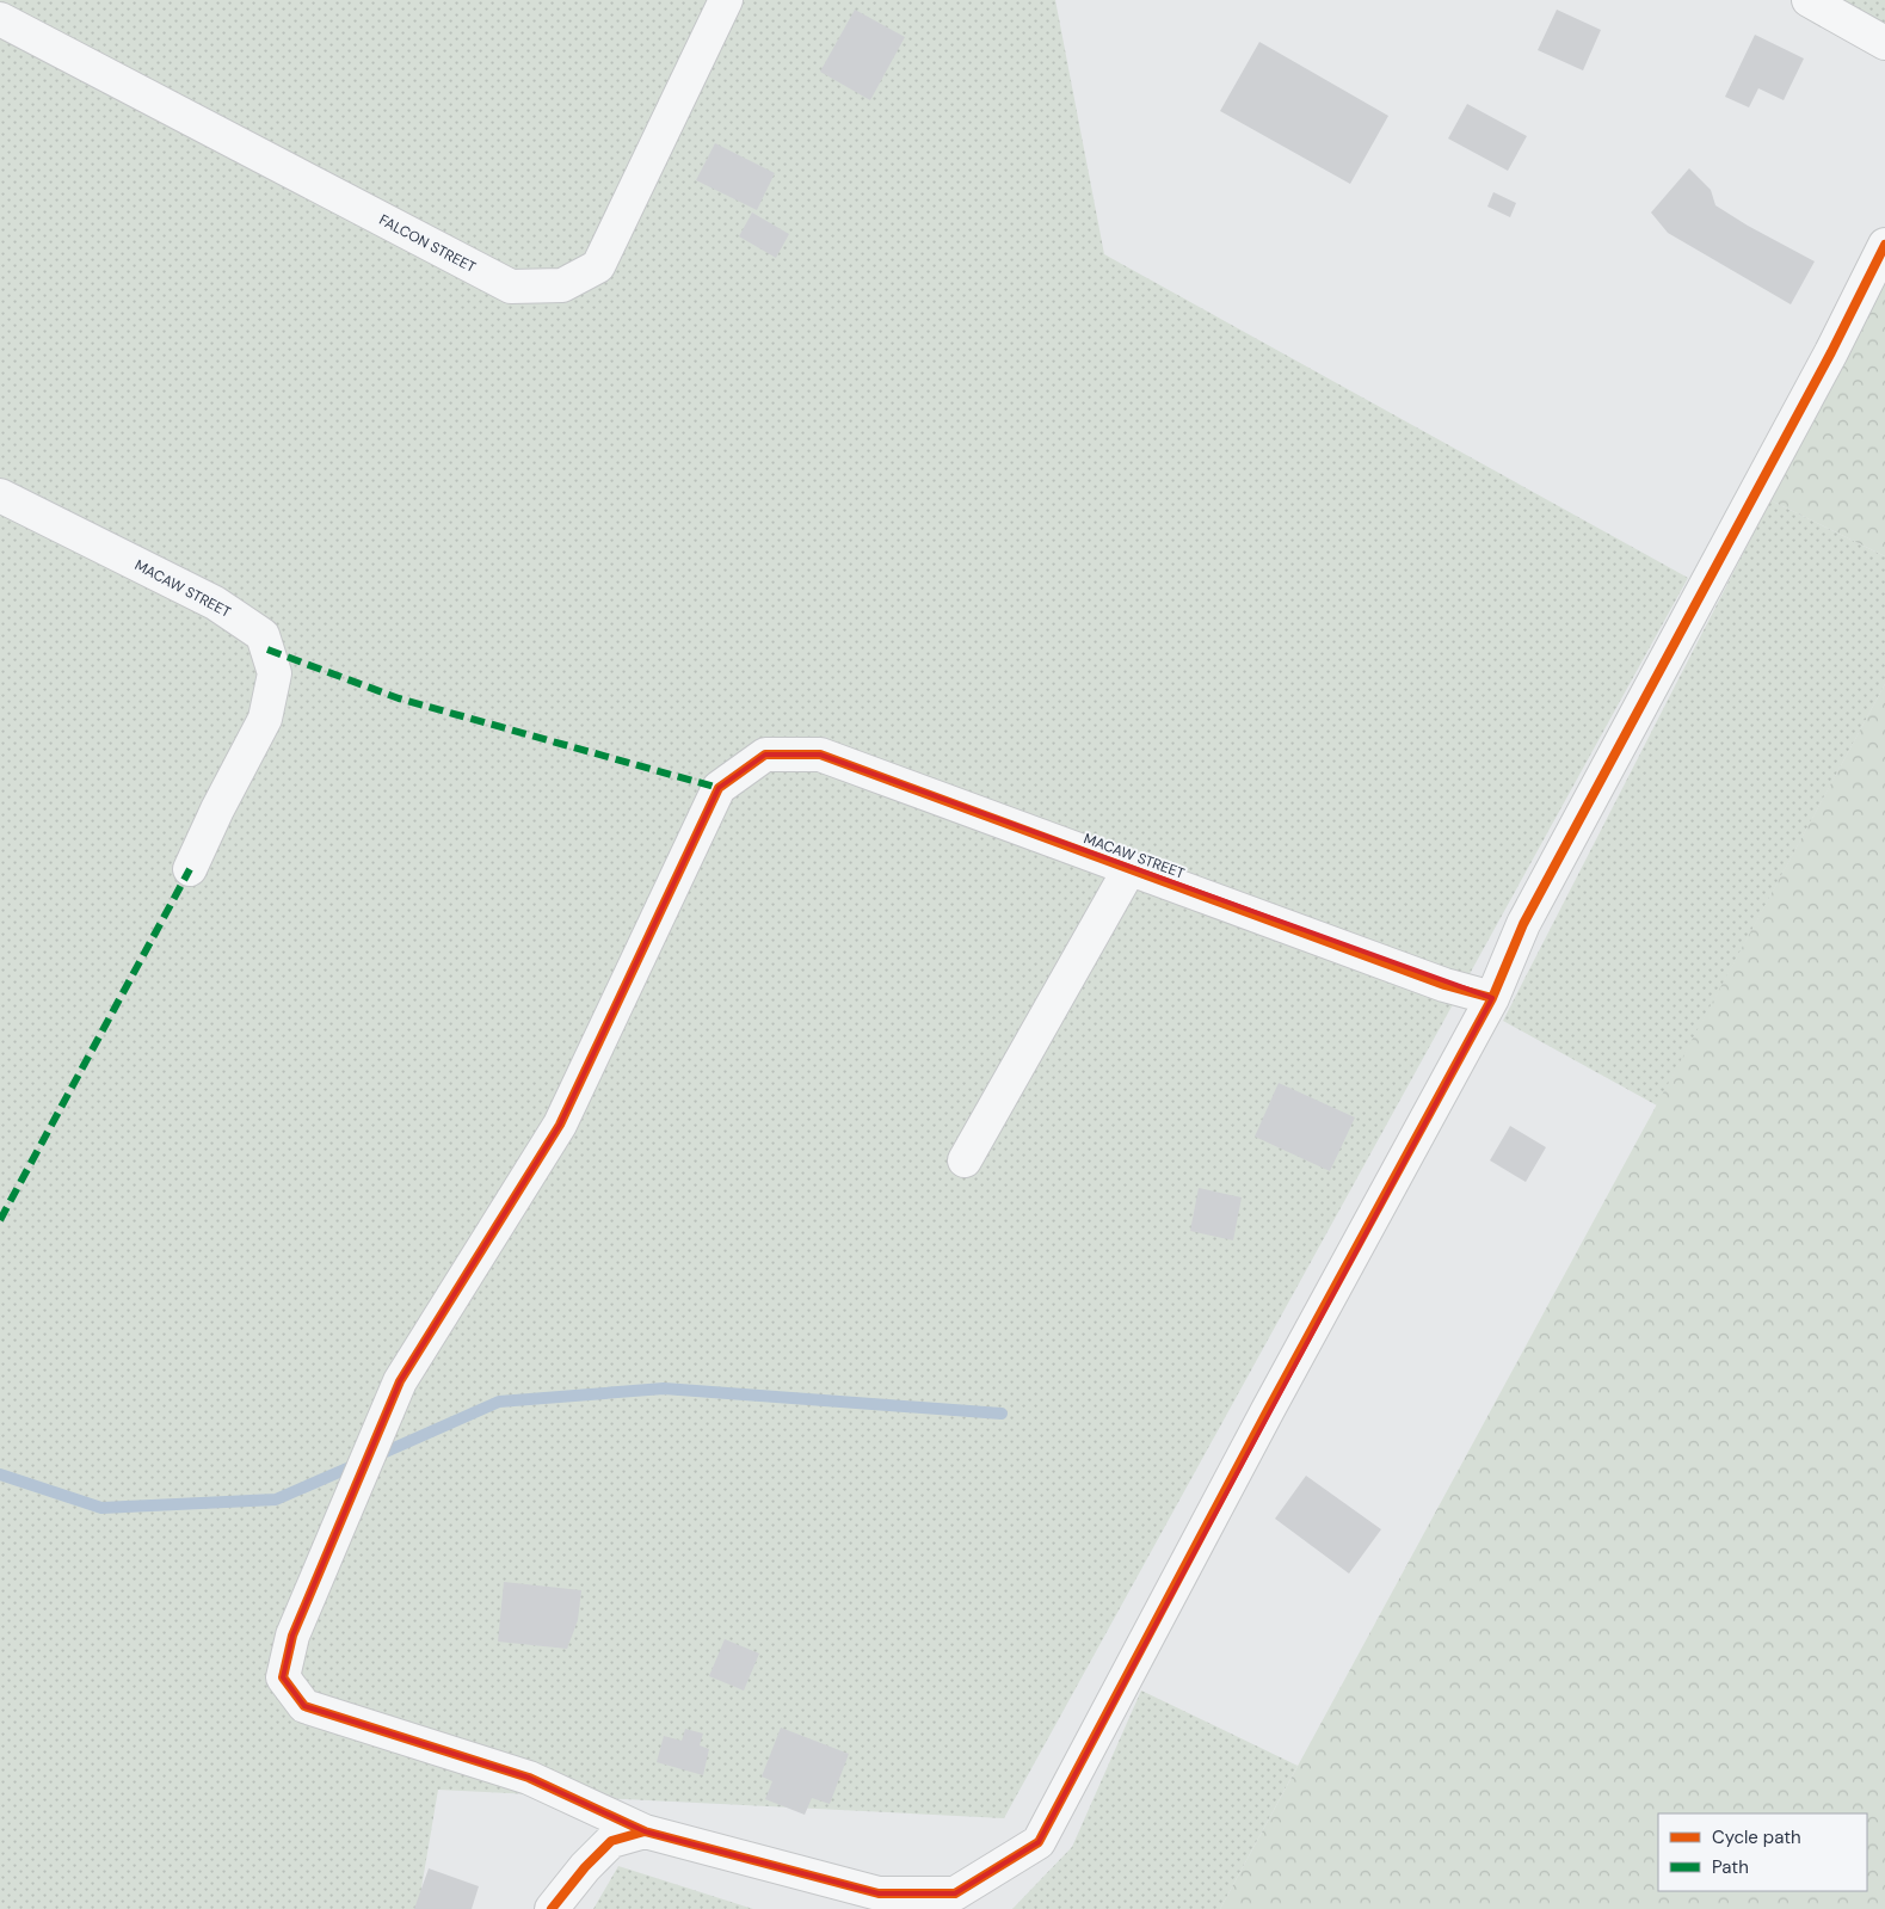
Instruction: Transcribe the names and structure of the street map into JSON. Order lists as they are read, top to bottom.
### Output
{
  "streets": {
    "street": ["FALCON STREET", "MACAW STREET"]
  },
  "legend": ["Cycle path", "Path"]
}
